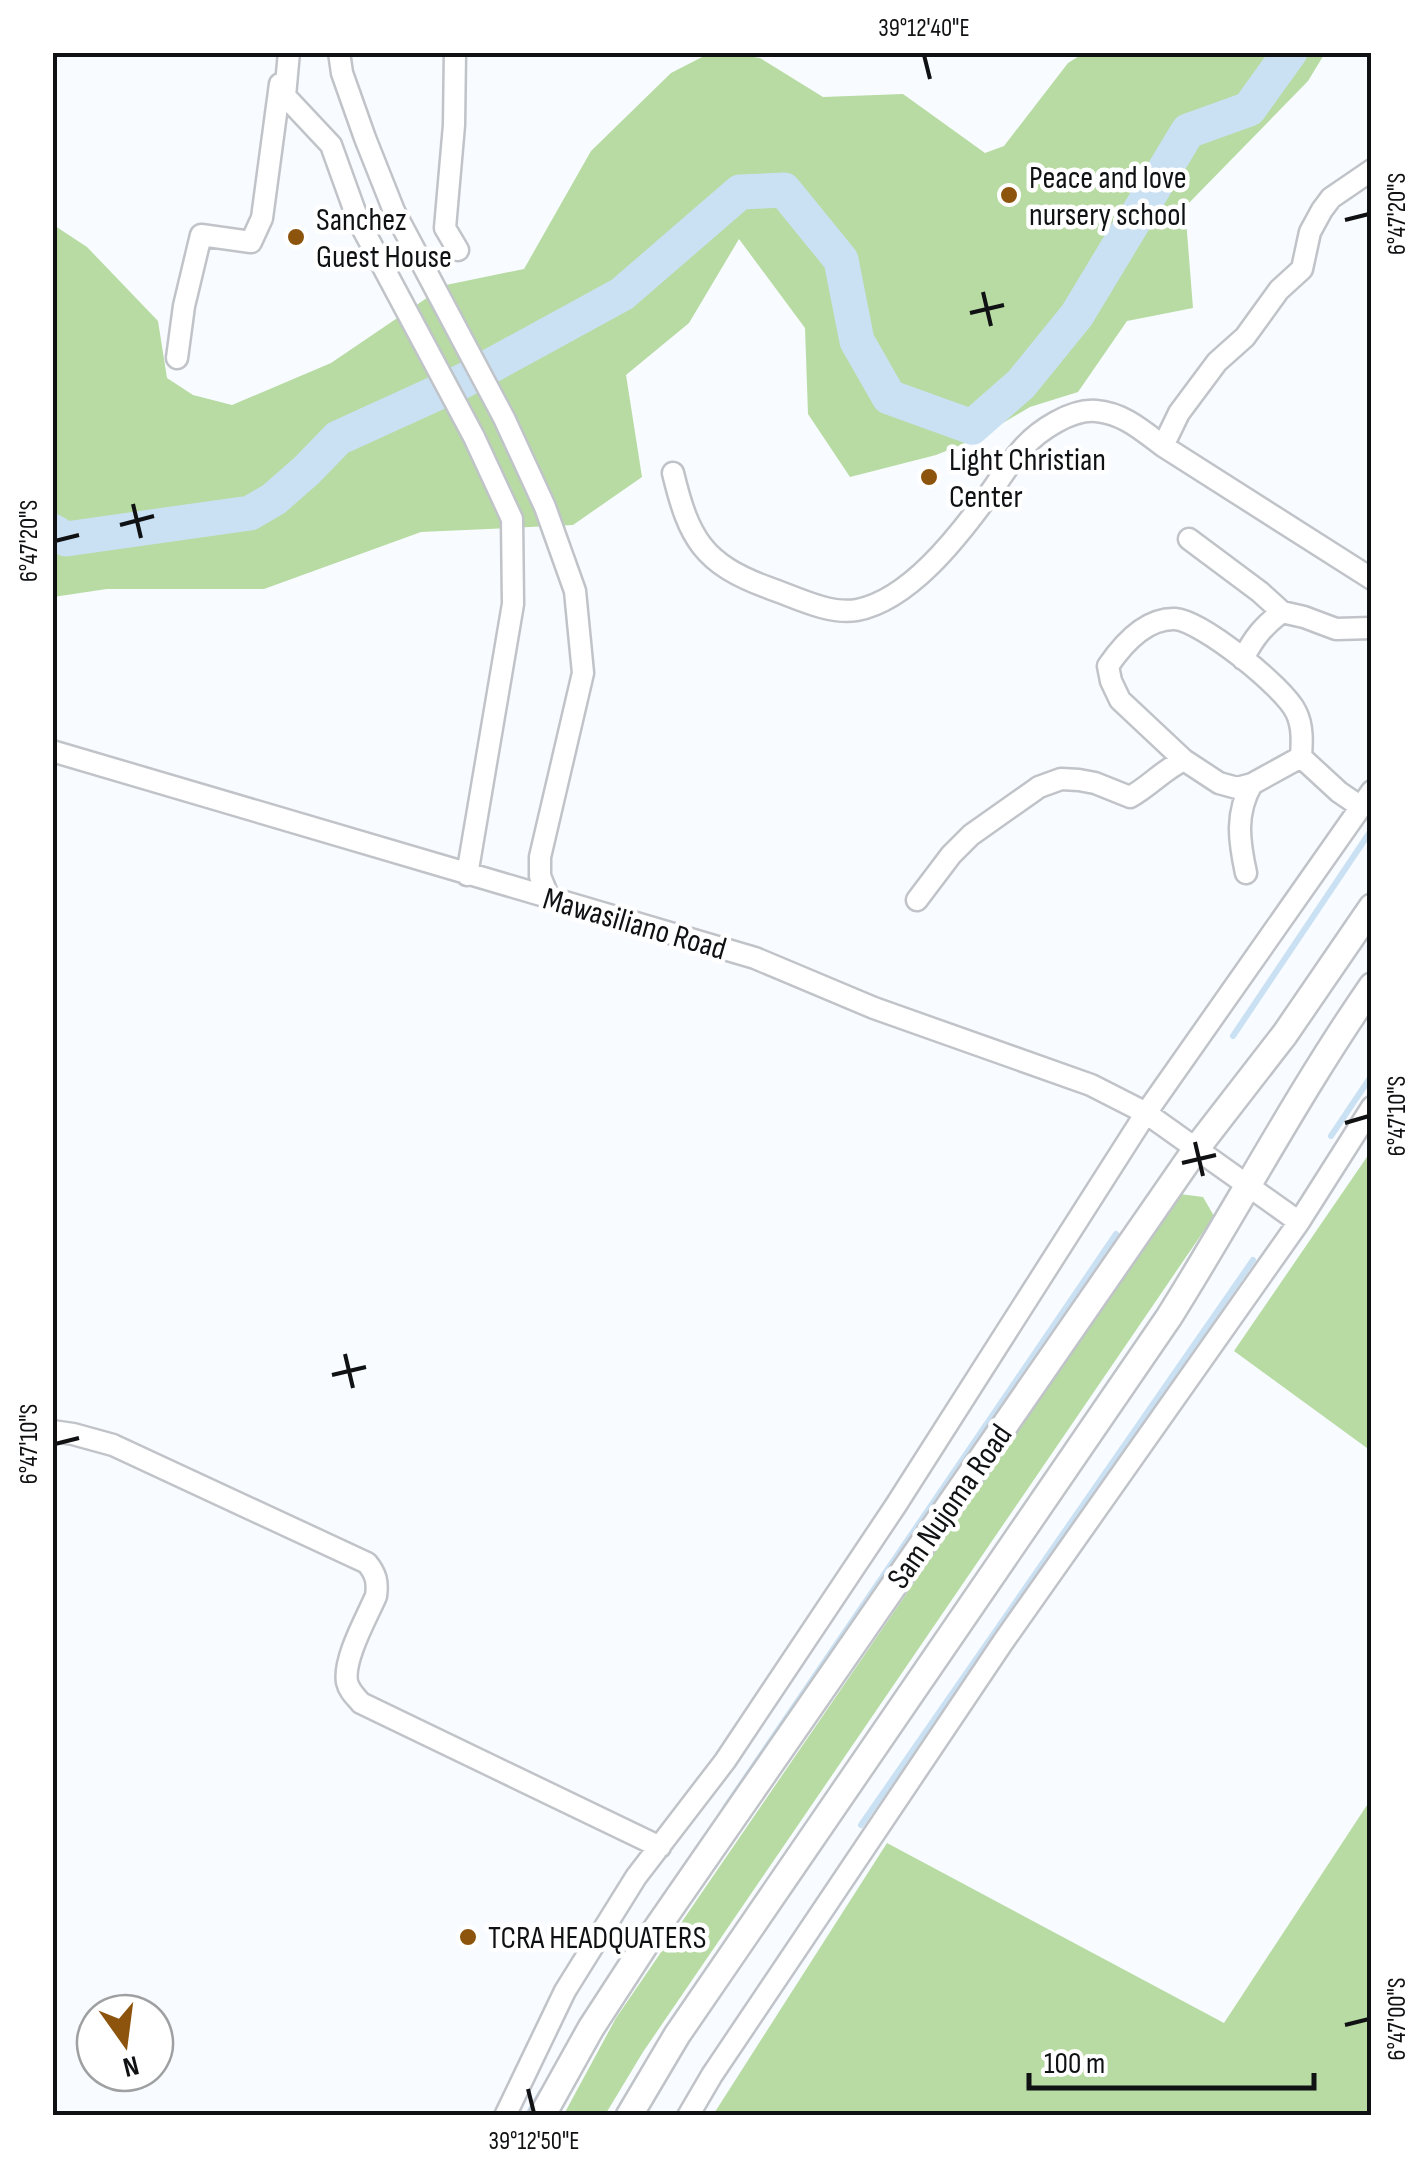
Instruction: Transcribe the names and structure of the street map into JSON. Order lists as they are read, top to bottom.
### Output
{
  "streets": {
    "main road": ["Sam Nujoma Road"],
    "street": ["Mawasiliano Road"]
  },
  "crossings": [
    ["Mawasiliano Road", "Sam Nujoma Road"]
  ],
  "places": [
    "Peace and love nursery school",
    "Sanchez Guest House",
    "Light Christian Center",
    "TCRA HEADQUATERS"
  ],
  "scale_bar": "100 m",
  "north": "bottom",
  "coordinates": [
    "39°12'40\"E",
    "6°47'20\"S",
    "6°47'10\"S",
    "6°47'00\"S",
    "39°12'50\"E"
  ]
}
